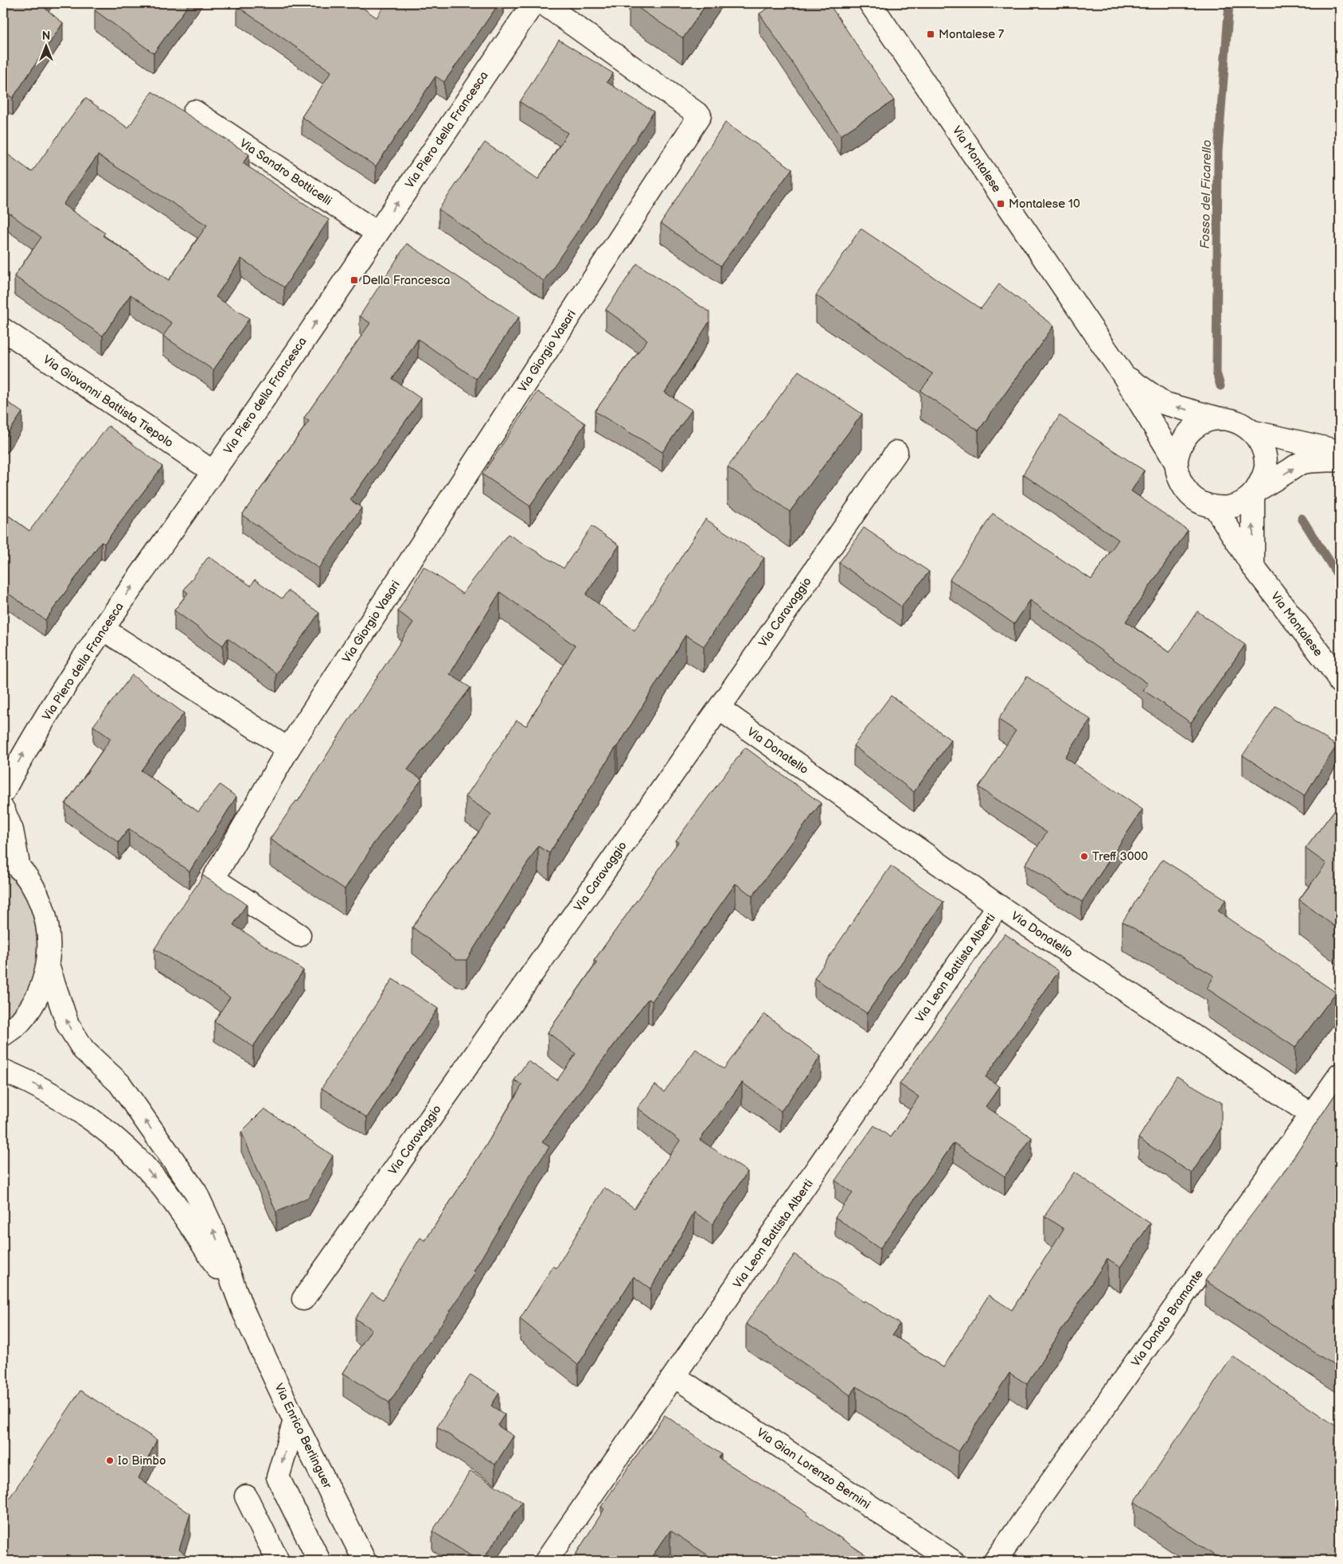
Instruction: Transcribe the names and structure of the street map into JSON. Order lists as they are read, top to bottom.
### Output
{
  "streets": {
    "street": [
      "Via Piero della Francesca",
      "Via Montalese",
      "Via Sandro Botticelli",
      "Via Giorgio Vasari",
      "Via Giovanni Battista Tiepolo",
      "Via Caravaggio",
      "Via Donatello",
      "Via Leon Battista Alberti",
      "Via Donato Bramante",
      "Via Enrico Berlinguer",
      "Via Gian Lorenzo Bernini"
    ]
  },
  "crossings": [
    ["Via Piero della Francesca", "Via Sandro Botticelli"],
    ["Via Piero della Francesca", "Via Giovanni Battista Tiepolo"],
    ["Via Caravaggio", "Via Donatello"],
    ["Via Donatello", "Via Leon Battista Alberti"],
    ["Via Donatello", "Via Donato Bramante"],
    ["Via Leon Battista Alberti", "Via Gian Lorenzo Bernini"]
  ],
  "one_way": ["Via Piero della Francesca"],
  "water": ["Fosso del Ficarello"],
  "places": {
    "transit": ["Montalese 7", "Montalese 10", "Della Francesca"],
    "other": ["Treff 3000", "Io Bimbo"]
  },
  "north": "top"
}
